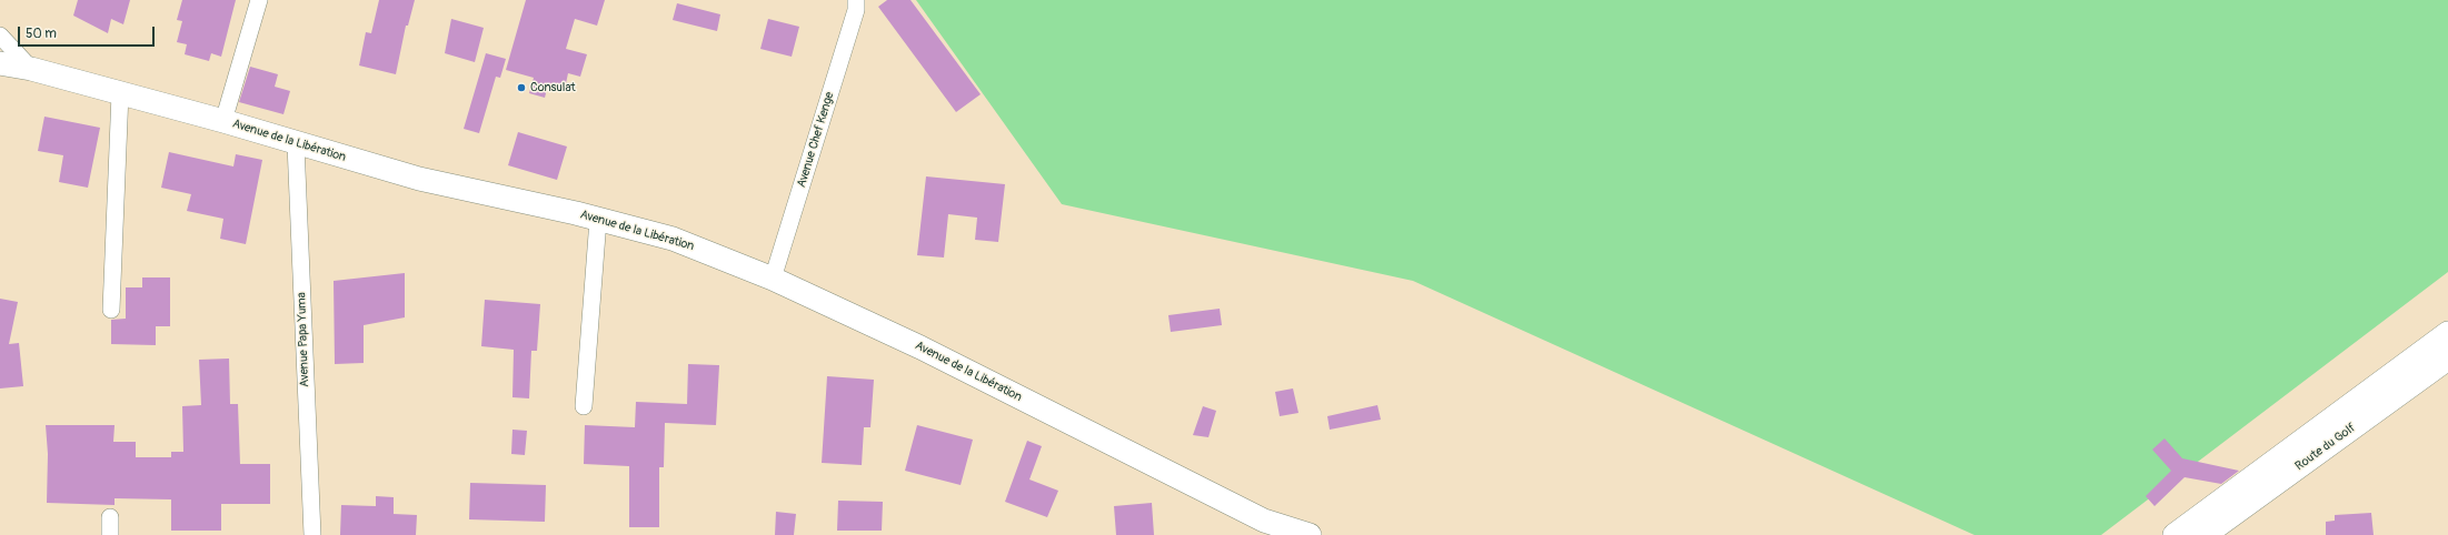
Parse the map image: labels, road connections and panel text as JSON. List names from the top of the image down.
{
  "streets": {
    "street": [
      "Avenue Chef Kenge",
      "Avenue de la Libération",
      "Avenue Papa Yuma",
      "Route du Golf"
    ]
  },
  "crossings": [
    ["Avenue Chef Kenge", "Avenue de la Libération"],
    ["Avenue de la Libération", "Avenue Papa Yuma"]
  ],
  "places": ["Consulat"],
  "scale_bar": "50 m"
}
